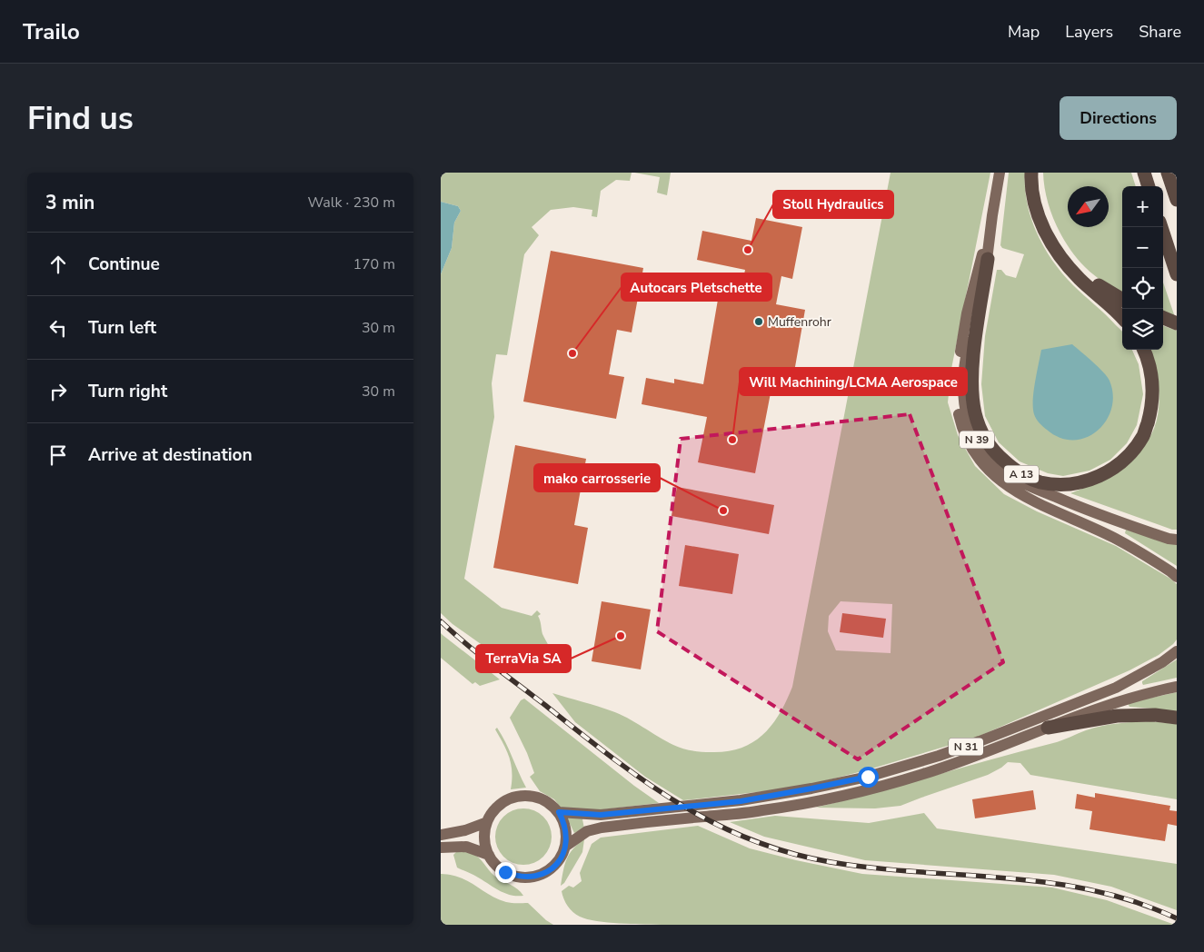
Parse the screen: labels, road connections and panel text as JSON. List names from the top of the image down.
{
  "streets": {
    "highway": ["A 13"],
    "main road": ["N 39", "N 31"]
  },
  "crossings": [
    ["N 39", "A 13"]
  ],
  "places": [
    "Stoll Hydraulics",
    "Muffenrohr",
    "Autocars Pletschette",
    "Will Machining/LCMA Aerospace",
    "mako carrosserie",
    "TerraVia SA"
  ],
  "north": "bottom left",
  "page": {
    "header": "Trailo",
    "nav": ["Map", "Layers", "Share"],
    "buttons": "Directions",
    "title": "Find us",
    "heading": ["3 min", "Walk · 230 m"],
    "map_buttons": ["+", "−"],
    "list": [
      ["Continue", "170 m"],
      ["Turn left", "30 m"],
      ["Turn right", "30 m"],
      "Arrive at destination"
    ]
  }
}
